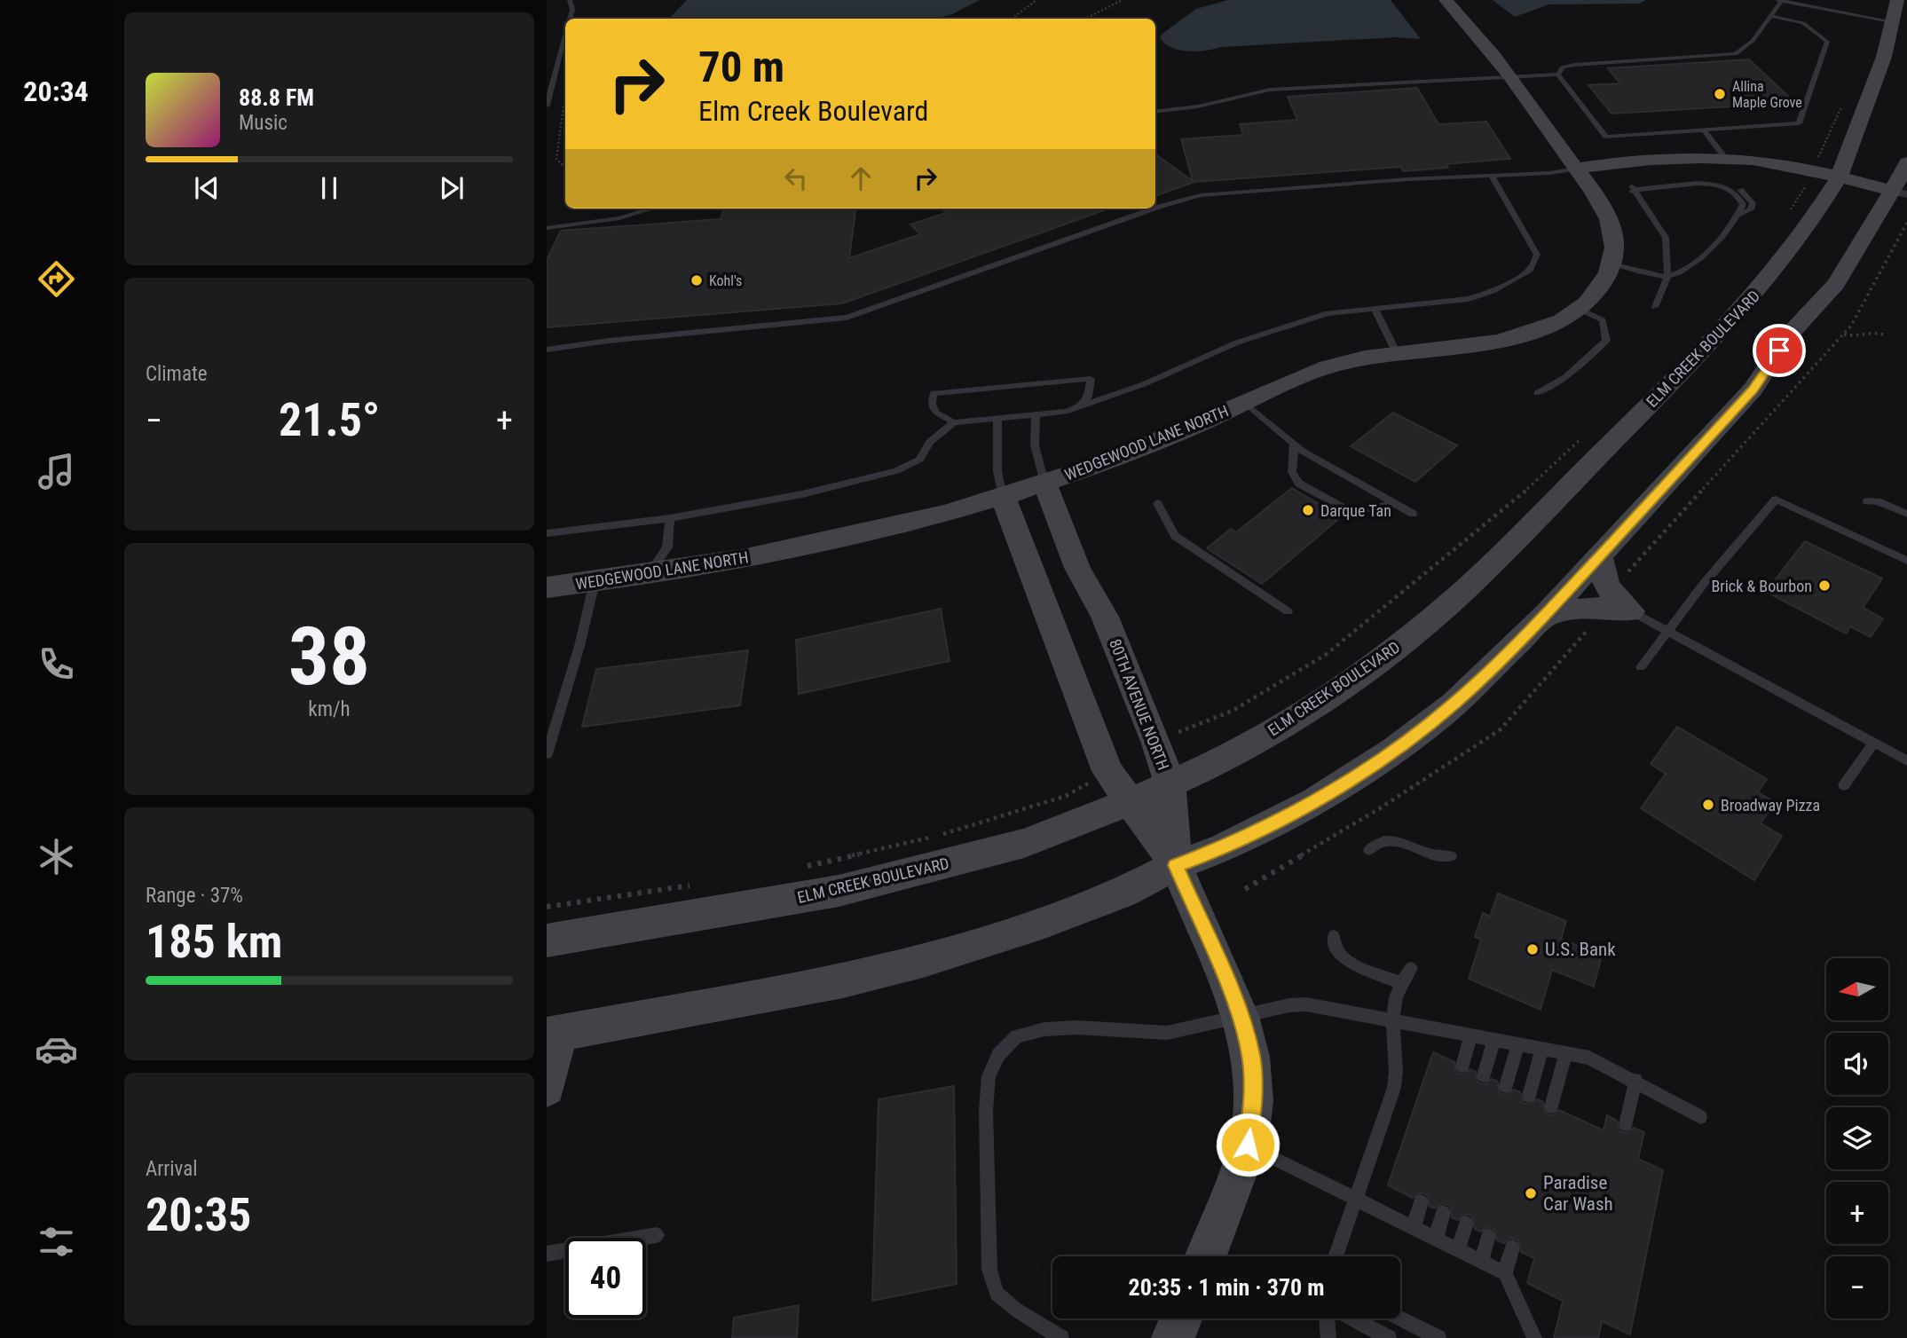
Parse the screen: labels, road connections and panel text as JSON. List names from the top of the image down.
{
  "streets": {
    "main road": ["ELM CREEK BOULEVARD", "WEDGEWOOD LANE NORTH", "80TH AVENUE NORTH"]
  },
  "crossings": [
    ["ELM CREEK BOULEVARD", "80TH AVENUE NORTH"],
    ["WEDGEWOOD LANE NORTH", "80TH AVENUE NORTH"]
  ],
  "places": [
    "Allina Maple Grove",
    "Kohl's",
    "Darque Tan",
    "Brick & Bourbon",
    "Broadway Pizza",
    "U.S. Bank",
    "Paradise Car Wash"
  ],
  "north": "left",
  "page": {
    "tabs": "20:34",
    "turn": ["70 m", "Elm Creek Boulevard"],
    "song": ["88.8 FM", "Music"],
    "tile": [
      "Climate",
      ["38", "km/h"],
      ["Range · 37%", "185 km"],
      ["Arrival", "20:35"]
    ],
    "heat": ["−", "21.5°", "+"],
    "map_buttons": ["+", "−"],
    "limit": "40",
    "trip": "20:35 · 1 min · 370 m"
  }
}
